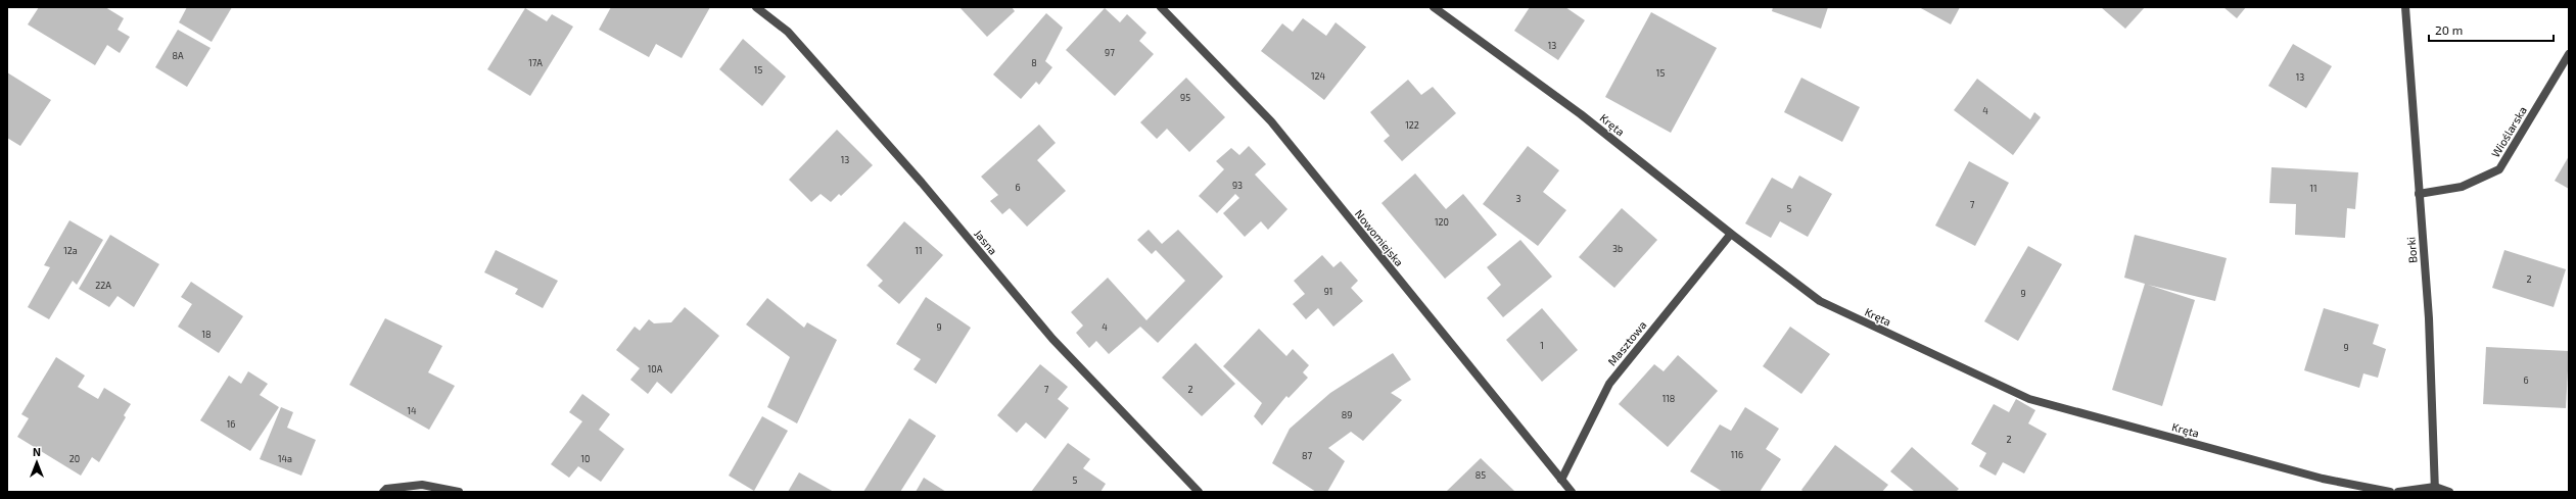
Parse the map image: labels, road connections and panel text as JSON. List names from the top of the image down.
{
  "streets": {
    "street": [
      "Kręta",
      "Wioślarska",
      "Nowomiejska",
      "Jasna",
      "Borki",
      "Masztowa"
    ]
  },
  "crossings": [
    ["Kręta", "Masztowa"],
    ["Wioślarska", "Borki"],
    ["Nowomiejska", "Masztowa"]
  ],
  "house_numbers": [
    "13",
    "97",
    "8A",
    "17A",
    "8",
    "15",
    "15",
    "124",
    "13",
    "95",
    "4",
    "122",
    "13",
    "93",
    "6",
    "11",
    "3",
    "7",
    "5",
    "120",
    "3b",
    "12a",
    "11",
    "2",
    "22A",
    "91",
    "9",
    "9",
    "4",
    "18",
    "1",
    "9",
    "10A",
    "6",
    "7",
    "2",
    "118",
    "14",
    "89",
    "16",
    "2",
    "116",
    "87",
    "20",
    "14a",
    "10",
    "85",
    "5"
  ],
  "scale_bar": "20 m",
  "north": "top"
}
